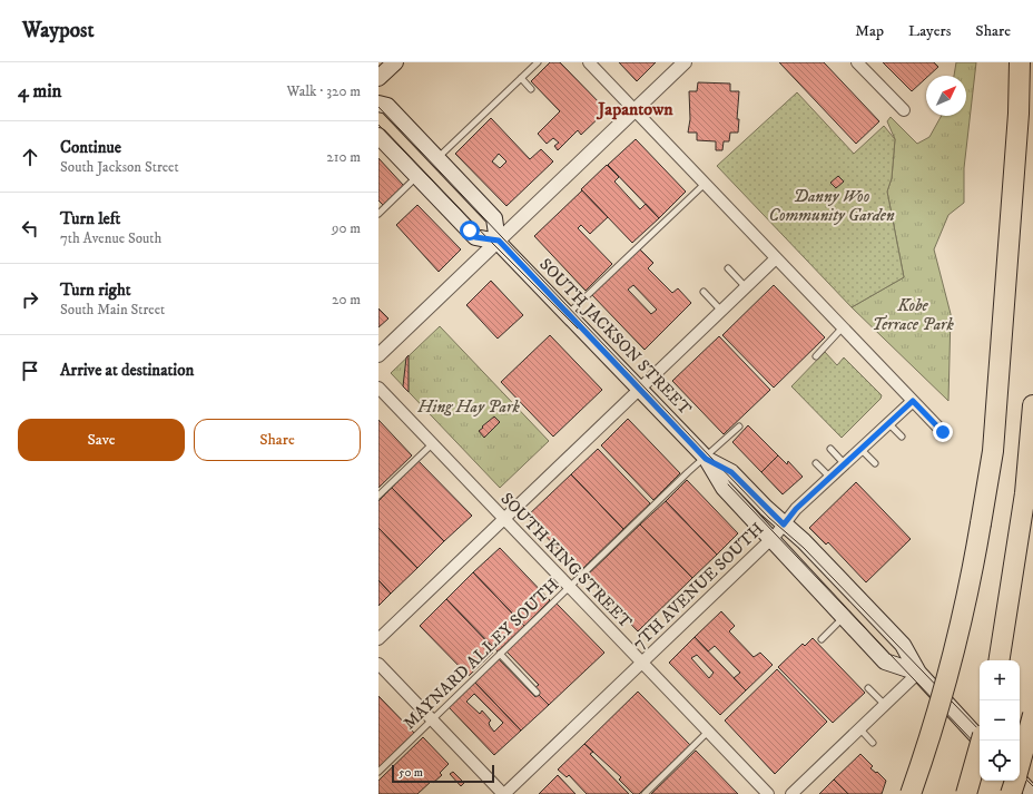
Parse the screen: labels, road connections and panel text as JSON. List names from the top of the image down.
{
  "streets": {
    "main road": ["SOUTH JACKSON STREET"],
    "street": ["SOUTH KING STREET", "7TH AVENUE SOUTH"],
    "lane": ["MAYNARD ALLEY SOUTH"]
  },
  "crossings": [
    ["SOUTH JACKSON STREET", "7TH AVENUE SOUTH"],
    ["SOUTH JACKSON STREET", "MAYNARD ALLEY SOUTH"],
    ["SOUTH KING STREET", "7TH AVENUE SOUTH"],
    ["SOUTH KING STREET", "MAYNARD ALLEY SOUTH"]
  ],
  "districts": ["Japantown"],
  "parks": ["Danny Woo Community Garden", "Kobe Terrace Park", "Hing Hay Park"],
  "scale_bar": "50 m",
  "north": "top right",
  "page": {
    "header": "Waypost",
    "nav": ["Map", "Layers", "Share"],
    "heading": ["4 min", "Walk · 320 m"],
    "list": [
      ["Continue", "South Jackson Street", "210 m"],
      ["Turn left", "7th Avenue South", "90 m"],
      ["Turn right", "South Main Street", "20 m"],
      "Arrive at destination"
    ],
    "buttons": ["Save", "Share"],
    "map_buttons": ["+", "−"],
    "scale": "50 m"
  }
}
